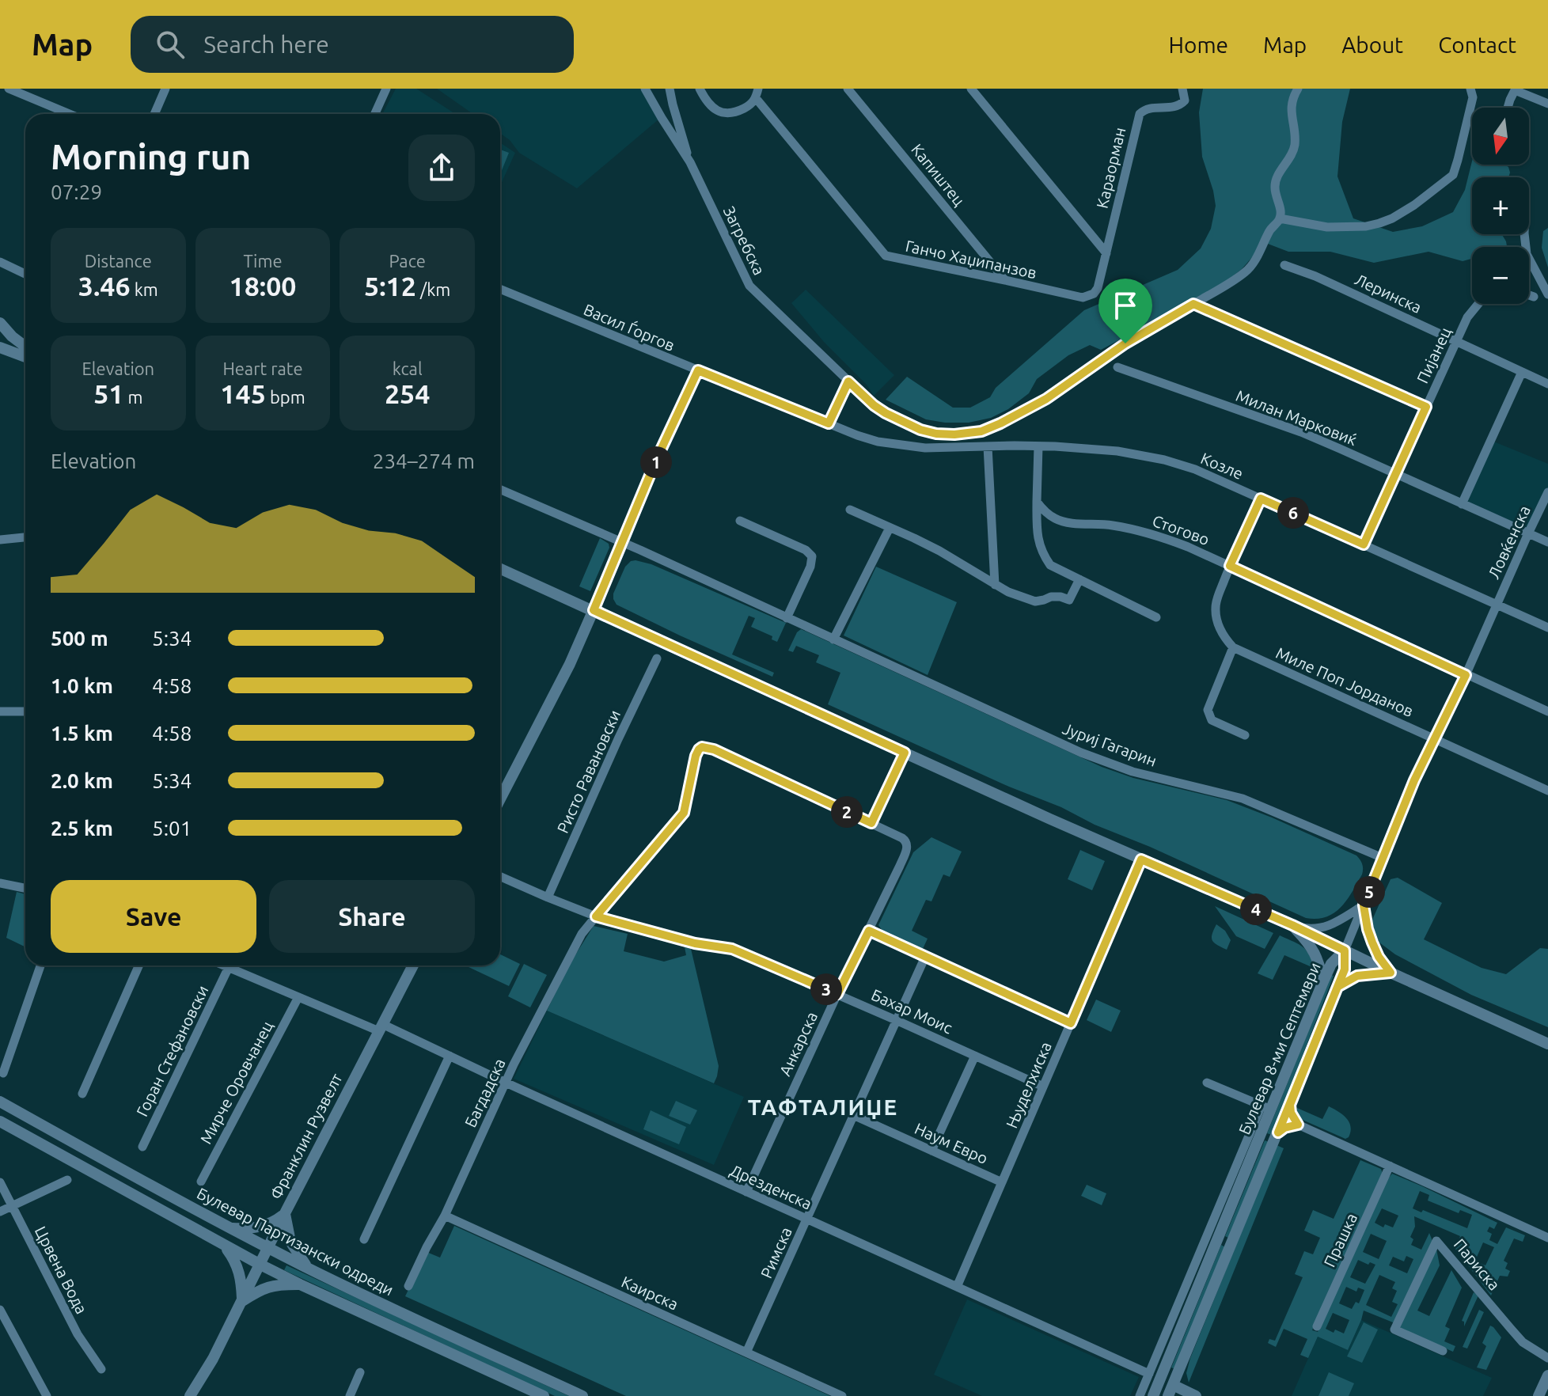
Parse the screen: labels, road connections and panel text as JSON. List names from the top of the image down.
{
  "streets": {
    "street": [
      "Караорман",
      "Капиштец",
      "Загребска",
      "Ганчо Хаџипанзов",
      "Леринска",
      "Васил Ѓоргов",
      "Пијанец",
      "Милан Марковиќ",
      "Козле",
      "Стогово",
      "Ловќенска",
      "Миле Поп Јорданов",
      "Јуриј Гагарин",
      "Ристо Равановски",
      "Бахар Моис",
      "Анкарска",
      "Булевар 8-ми Септември",
      "Горан Стефановски",
      "Мирче Оровчанец",
      "Њуделхиска",
      "Багдадска",
      "Франклин Рузвелт",
      "Наум Евро",
      "Дрезденска",
      "Прашка",
      "Булевар Партизански одреди",
      "Римска",
      "Париска",
      "Црвена Вода",
      "Каирска"
    ]
  },
  "crossings": [
    ["Караорман", "Ганчо Хаџипанзов"],
    ["Капиштец", "Ганчо Хаџипанзов"],
    ["Леринска", "Пијанец"],
    ["Васил Ѓоргов", "Козле"],
    ["Пијанец", "Милан Марковиќ"],
    ["Пијанец", "Козле"],
    ["Милан Марковиќ", "Ловќенска"],
    ["Козле", "Ловќенска"],
    ["Стогово", "Ловќенска"],
    ["Ловќенска", "Миле Поп Јорданов"],
    ["Ловќенска", "Јуриј Гагарин"],
    ["Ловќенска", "Булевар 8-ми Септември"],
    ["Ристо Равановски", "Бахар Моис"],
    ["Бахар Моис", "Анкарска"],
    ["Бахар Моис", "Њуделхиска"],
    ["Бахар Моис", "Багдадска"],
    ["Бахар Моис", "Римска"],
    ["Анкарска", "Багдадска"],
    ["Анкарска", "Дрезденска"],
    ["Горан Стефановски", "Дрезденска"],
    ["Мирче Оровчанец", "Дрезденска"],
    ["Њуделхиска", "Наум Евро"],
    ["Њуделхиска", "Дрезденска"],
    ["Багдадска", "Дрезденска"],
    ["Багдадска", "Каирска"],
    ["Франклин Рузвелт", "Дрезденска"],
    ["Франклин Рузвелт", "Булевар Партизански одреди"],
    ["Наум Евро", "Римска"],
    ["Дрезденска", "Римска"],
    ["Римска", "Каирска"]
  ],
  "districts": ["ТАФТАЛИЏЕ"],
  "north": "bottom",
  "page": {
    "header": "Map",
    "search": "Search here",
    "nav": [
      "Home",
      "Map",
      "About",
      "Contact"
    ],
    "map_buttons": ["+", "−"],
    "heading": ["Morning run", "07:29"],
    "stats": [
      ["Distance", "3.46 km"],
      ["Time", "18:00"],
      ["Pace", "5:12 /km"],
      ["Elevation", "51 m"],
      ["Heart rate", "145 bpm"],
      ["kcal", "254"]
    ],
    "chart": ["Elevation", "234–274 m"],
    "pins": [
      "1",
      "6",
      "2",
      "5",
      "4",
      "3"
    ],
    "list": [
      {
        "name": "500 m",
        "note": "5:34"
      },
      {
        "name": "1.0 km",
        "note": "4:58"
      },
      {
        "name": "1.5 km",
        "note": "4:58"
      },
      {
        "name": "2.0 km",
        "note": "5:34"
      },
      {
        "name": "2.5 km",
        "note": "5:01"
      }
    ],
    "buttons": ["Save", "Share"]
  }
}
